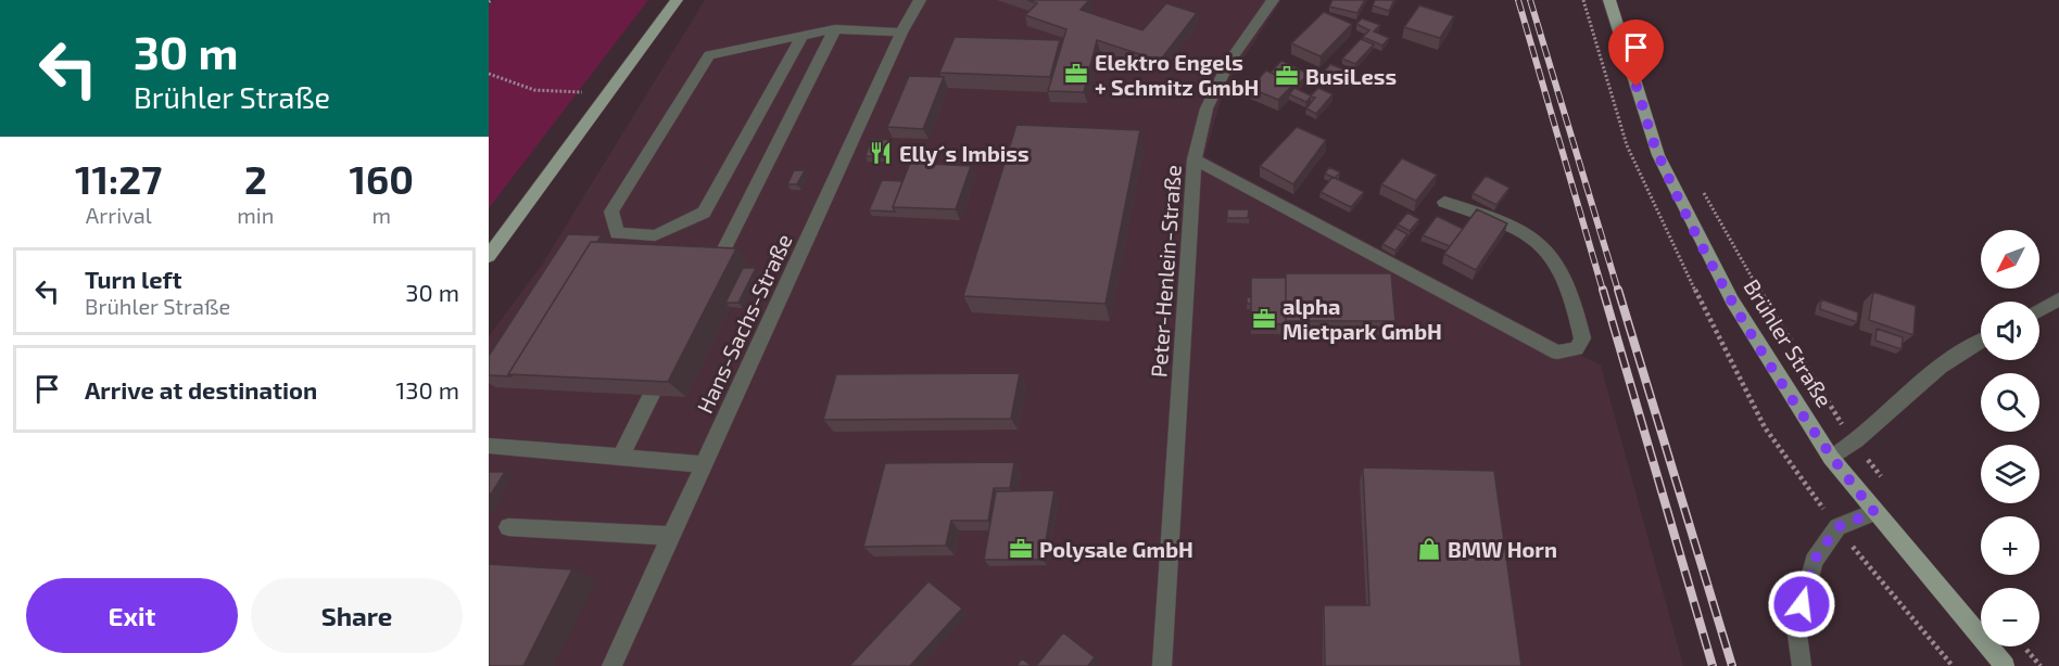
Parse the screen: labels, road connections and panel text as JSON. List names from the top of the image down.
{
  "streets": {
    "main road": ["Brühler Straße"],
    "street": ["Peter-Henlein-Straße", "Hans-Sachs-Straße"]
  },
  "places": {
    "office": [
      "Elektro Engels + Schmitz GmbH",
      "BusiLess",
      "alpha Mietpark GmbH",
      "Polysale GmbH"
    ],
    "restaurant": ["Elly´s Imbiss"],
    "shop": ["BMW Horn"]
  },
  "north": "bottom left",
  "page": {
    "turn": ["30 m", "Brühler Straße"],
    "eta": [
      "11:27",
      "Arrival",
      "2",
      "min",
      "160",
      "m"
    ],
    "map_buttons": ["+", "−"],
    "list": [
      {
        "name": "Turn left",
        "note": "Brühler Straße",
        "value": "30 m"
      },
      {
        "name": "Arrive at destination",
        "value": "130 m"
      }
    ],
    "buttons": ["Exit", "Share"]
  }
}
